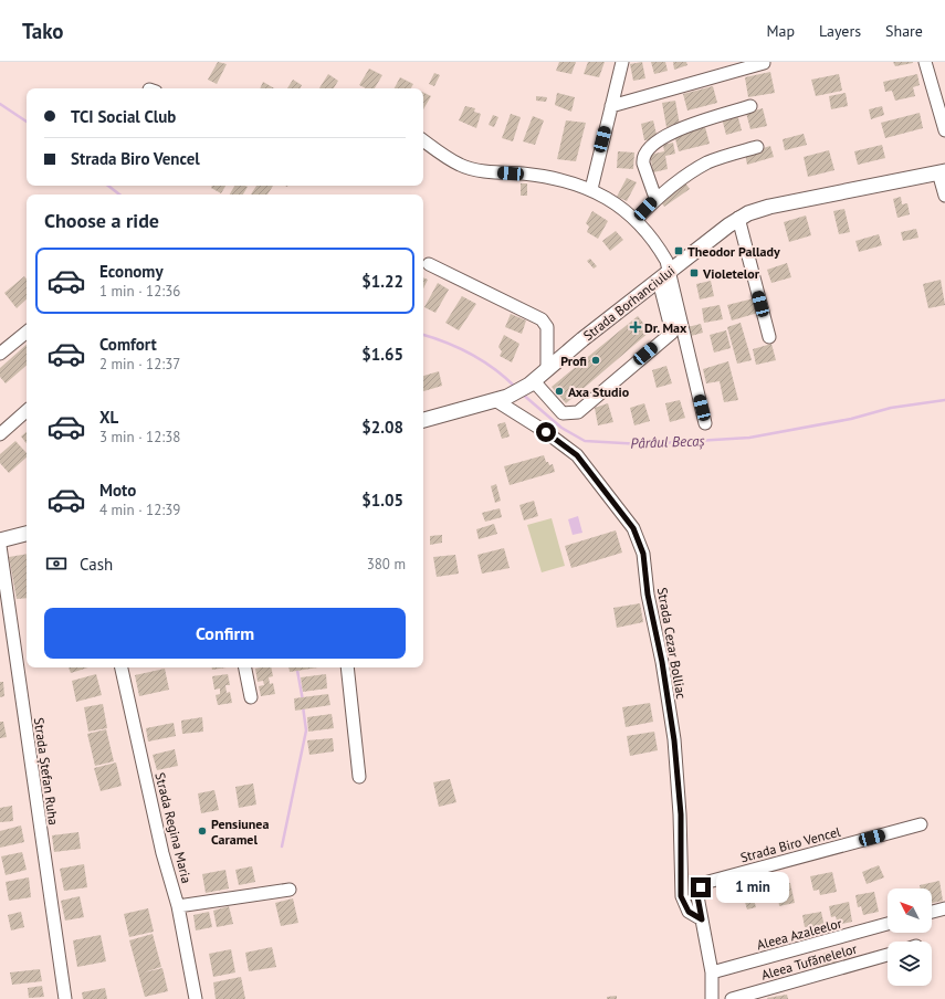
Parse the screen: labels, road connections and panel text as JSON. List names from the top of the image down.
{
  "streets": {
    "main road": ["Strada Borhanciului"],
    "street": [
      "Strada Cezar Bolliac",
      "Strada Ștefan Ruha",
      "Strada Regina Maria",
      "Strada Biro Vencel",
      "Aleea Azaleelor",
      "Aleea Tufănelelor"
    ]
  },
  "crossings": [
    ["Strada Borhanciului", "Strada Cezar Bolliac"],
    ["Strada Cezar Bolliac", "Strada Biro Vencel"]
  ],
  "water": ["Pârâul Becaș"],
  "places": {
    "transit": ["Theodor Pallady", "Violetelor"],
    "health": ["Dr. Max"],
    "other": ["Profi", "Axa Studio", "Pensiunea Caramel"]
  },
  "north": "top left",
  "page": {
    "header": "Tako",
    "nav": ["Map", "Layers", "Share"],
    "banner": ["TCI Social Club", "Strada Biro Vencel"],
    "heading": "Choose a ride",
    "list": [
      {
        "name": "Economy",
        "note": "1 min · 12:36",
        "value": "$1.22"
      },
      {
        "name": "Comfort",
        "note": "2 min · 12:37",
        "value": "$1.65"
      },
      {
        "name": "XL",
        "note": "3 min · 12:38",
        "value": "$2.08"
      },
      {
        "name": "Moto",
        "note": "4 min · 12:39",
        "value": "$1.05"
      }
    ],
    "pay": ["Cash", "380 m"],
    "buttons": "Confirm",
    "bubble": "1 min"
  }
}
